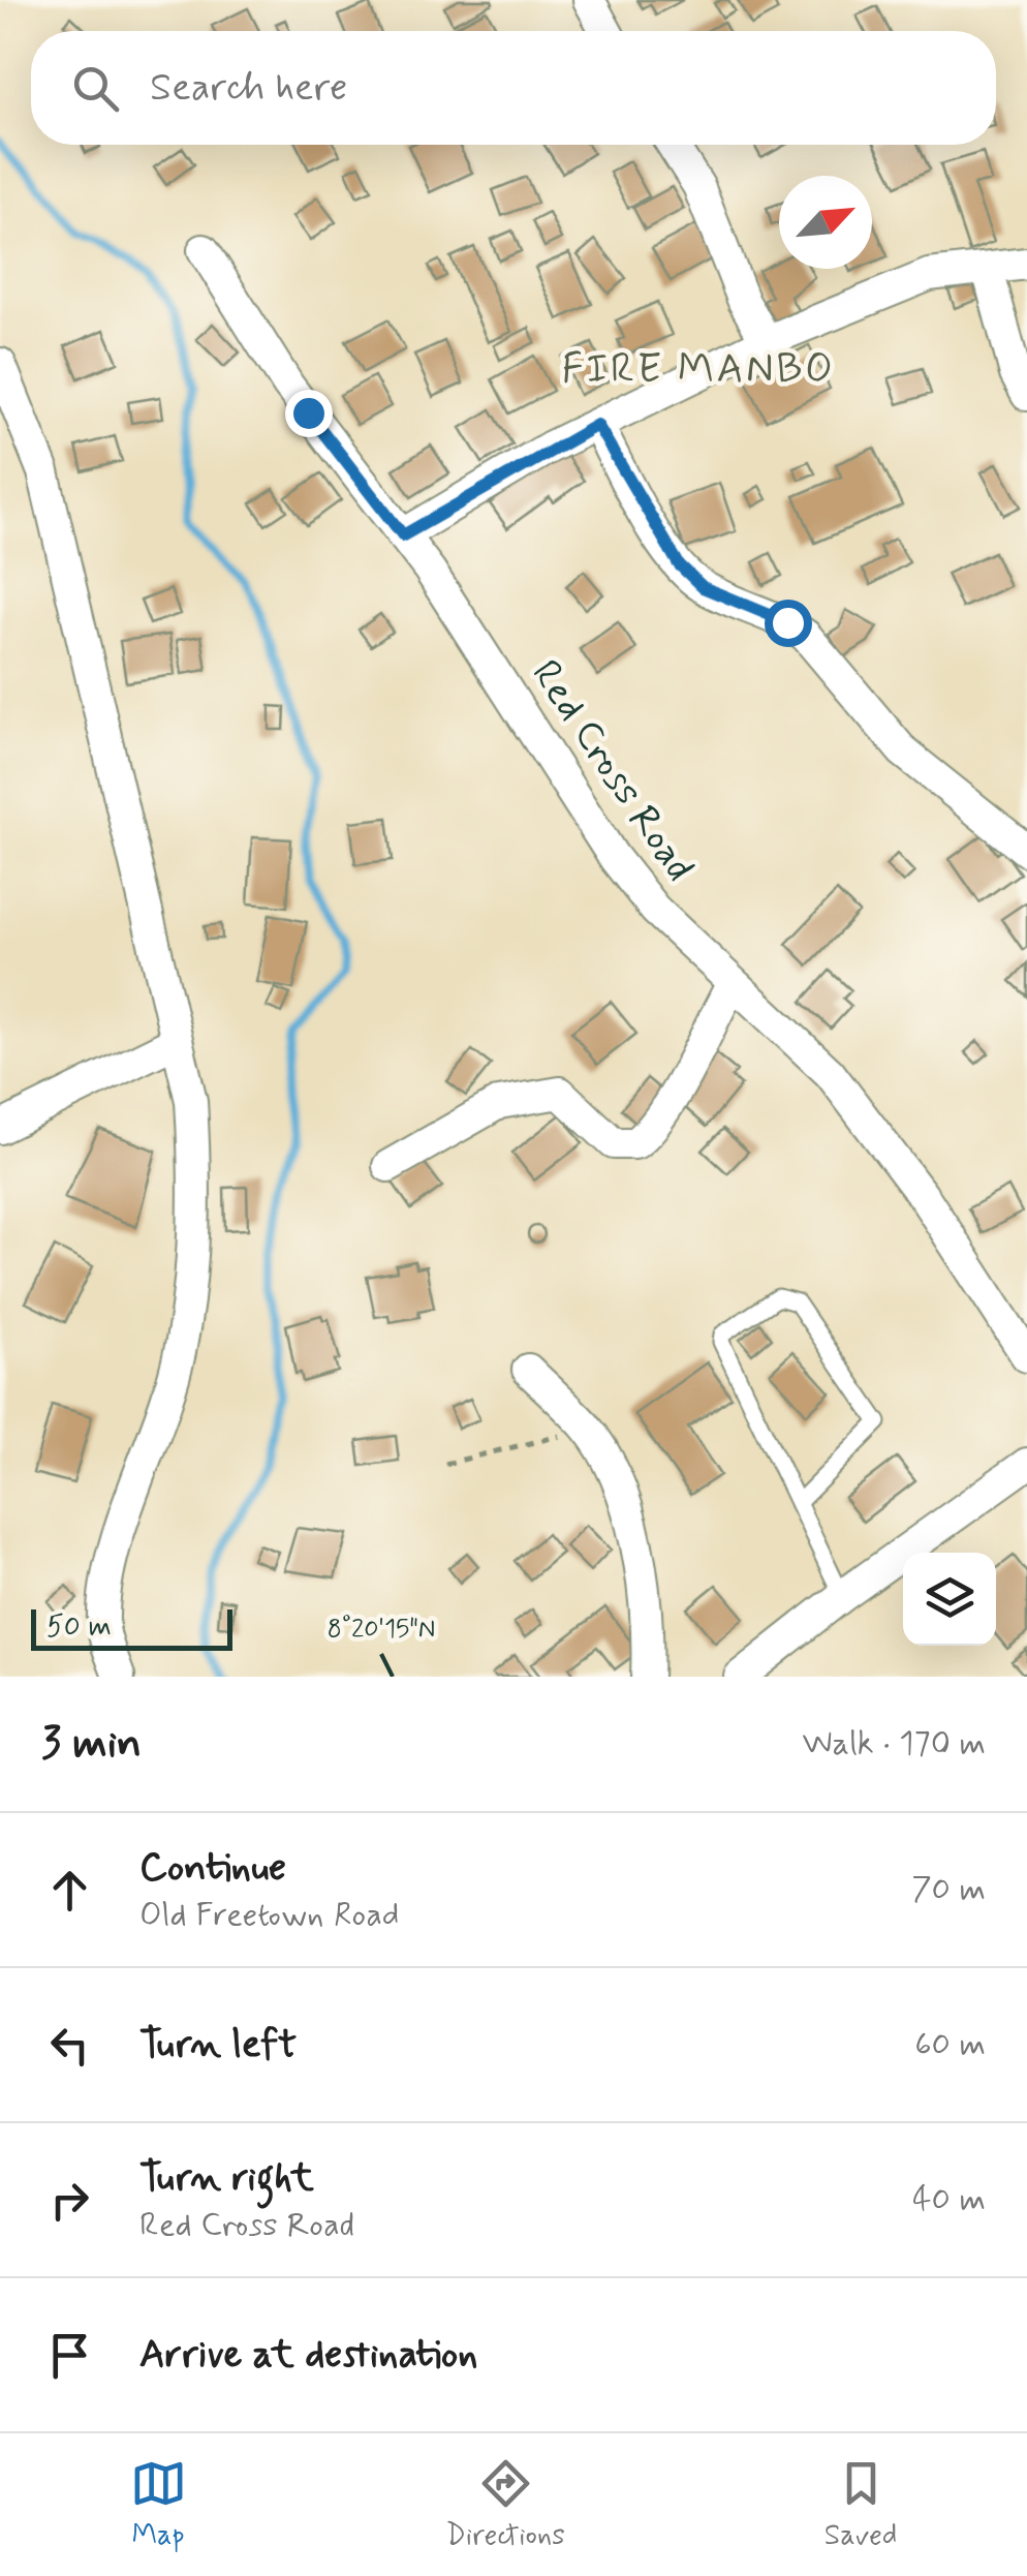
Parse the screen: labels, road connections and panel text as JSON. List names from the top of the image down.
{
  "streets": {
    "street": ["Red Cross Road"]
  },
  "districts": ["FIRE MANBO"],
  "scale_bar": "50 m",
  "north": "top right",
  "page": {
    "search": "Search here",
    "scale": "50 m",
    "heading": ["3 min", "Walk · 170 m"],
    "list": [
      ["Continue", "Old Freetown Road", "70 m"],
      ["Turn left", "60 m"],
      ["Turn right", "Red Cross Road", "40 m"],
      "Arrive at destination"
    ],
    "nav": ["Map", "Directions", "Saved"]
  },
  "coordinates": ["8°20'15\"N"]
}
